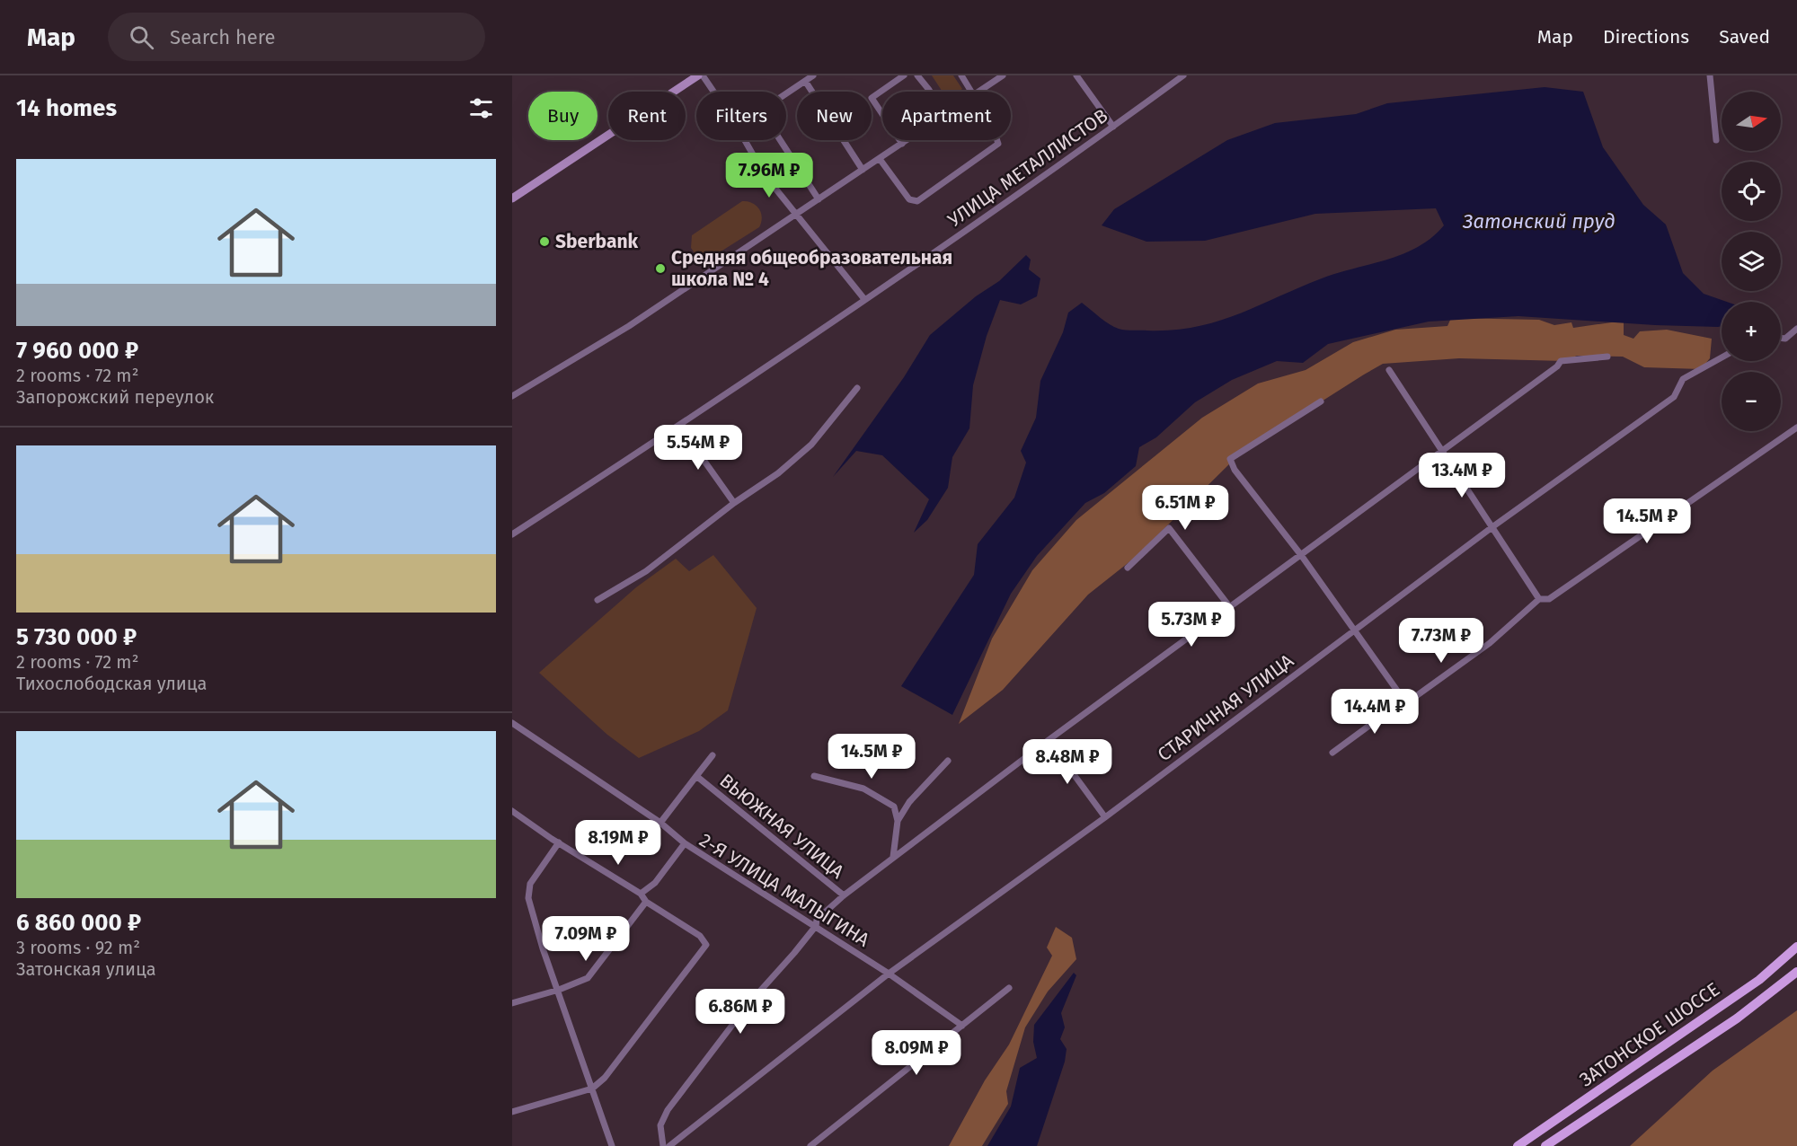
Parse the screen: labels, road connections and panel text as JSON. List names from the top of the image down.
{
  "streets": {
    "main road": ["ЗАТОНСКОЕ ШОССЕ"],
    "street": [
      "УЛИЦА МЕТАЛЛИСТОВ",
      "СТАРИЧНАЯ УЛИЦА",
      "ВЬЮЖНАЯ УЛИЦА",
      "2-Я УЛИЦА МАЛЫГИНА"
    ]
  },
  "crossings": [
    ["СТАРИЧНАЯ УЛИЦА", "2-Я УЛИЦА МАЛЫГИНА"],
    ["ВЬЮЖНАЯ УЛИЦА", "2-Я УЛИЦА МАЛЫГИНА"]
  ],
  "water": ["Затонский пруд"],
  "places": ["Sberbank", "Средняя общеобразовательная школа № 4"],
  "north": "right",
  "page": {
    "header": "Map",
    "search": "Search here",
    "nav": ["Map", "Directions", "Saved"],
    "heading": "14 homes",
    "map_buttons": ["+", "−"],
    "chip": [
      "Buy",
      "Rent",
      "Filters",
      "New",
      "Apartment"
    ],
    "list": [
      {
        "name": "7 960 000 ₽",
        "note": "2 rooms · 72 m² · Запорожский переулок"
      },
      {
        "name": "5 730 000 ₽",
        "note": "2 rooms · 72 m² · Тихослободская улица"
      },
      {
        "name": "6 860 000 ₽",
        "note": "3 rooms · 92 m² · Затонская улица"
      }
    ],
    "price": [
      "7.96M ₽",
      "5.54M ₽",
      "13.4M ₽",
      "6.51M ₽",
      "14.5M ₽",
      "5.73M ₽",
      "7.73M ₽",
      "14.4M ₽",
      "14.5M ₽",
      "8.48M ₽",
      "8.19M ₽",
      "7.09M ₽",
      "6.86M ₽",
      "8.09M ₽"
    ]
  }
}
